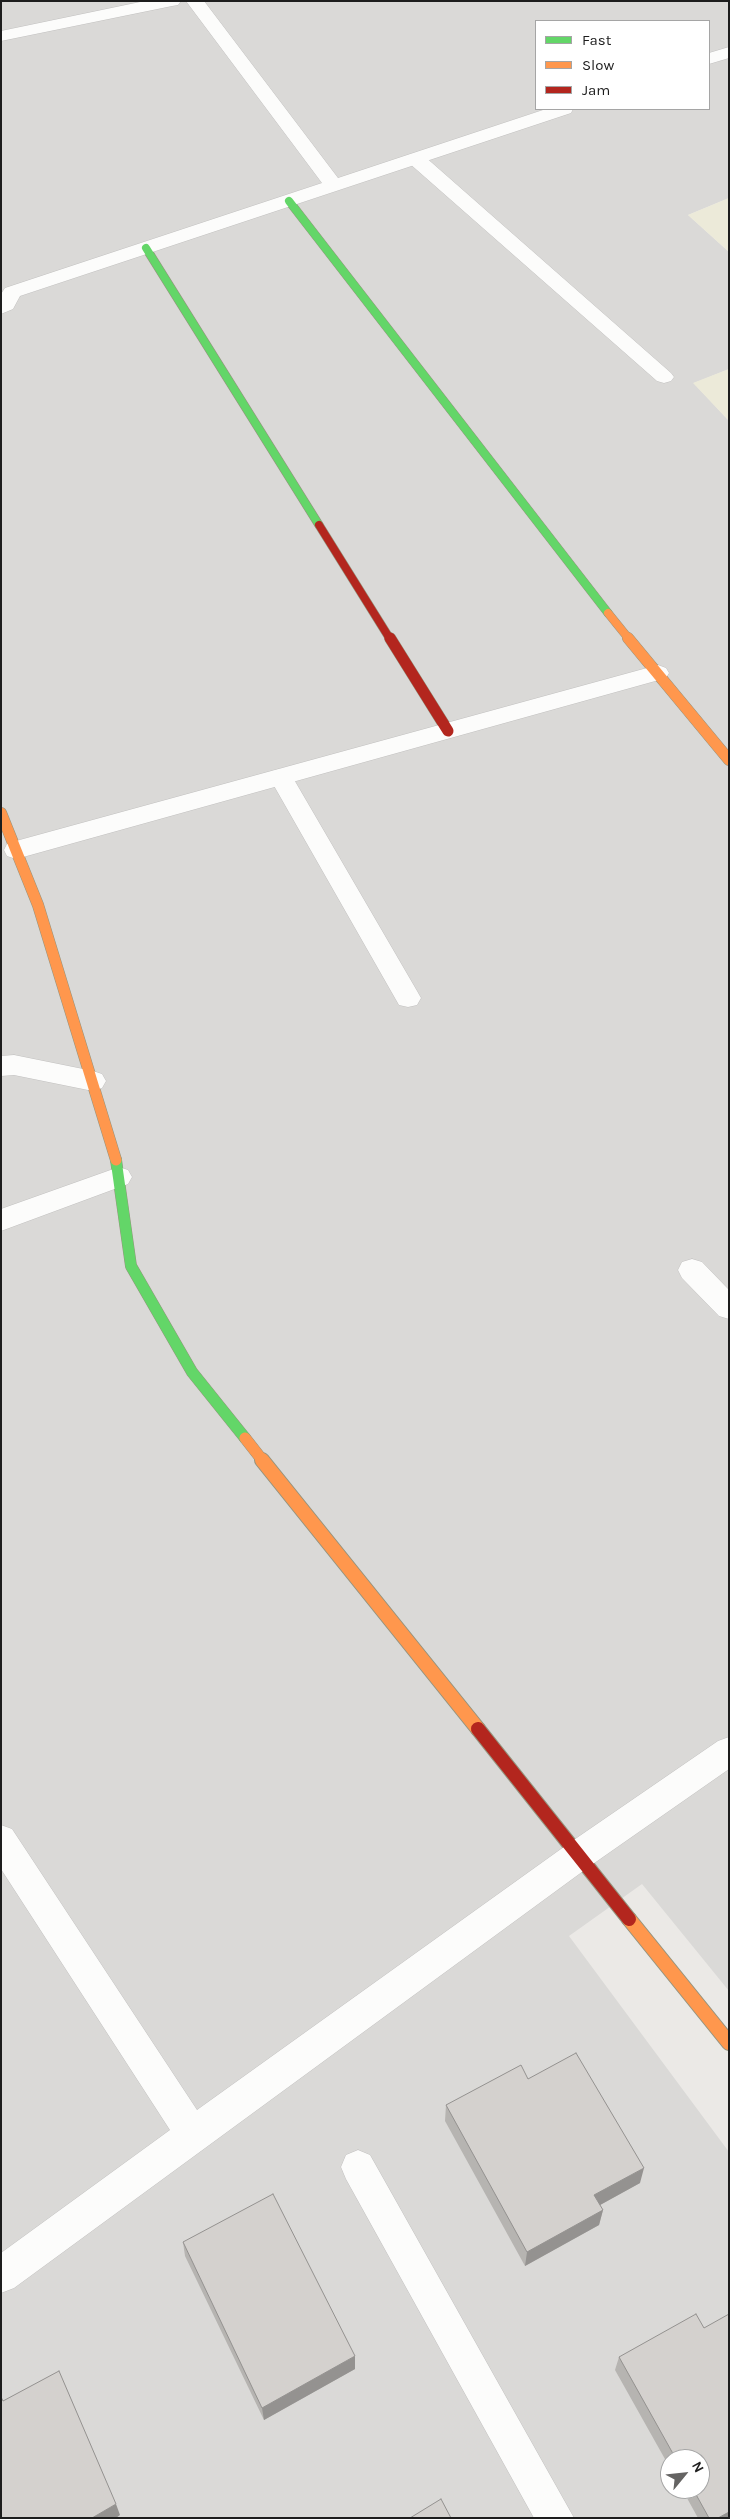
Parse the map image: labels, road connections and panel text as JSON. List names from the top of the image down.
{
  "legend": ["Fast", "Slow", "Jam"],
  "north": "top right"
}
